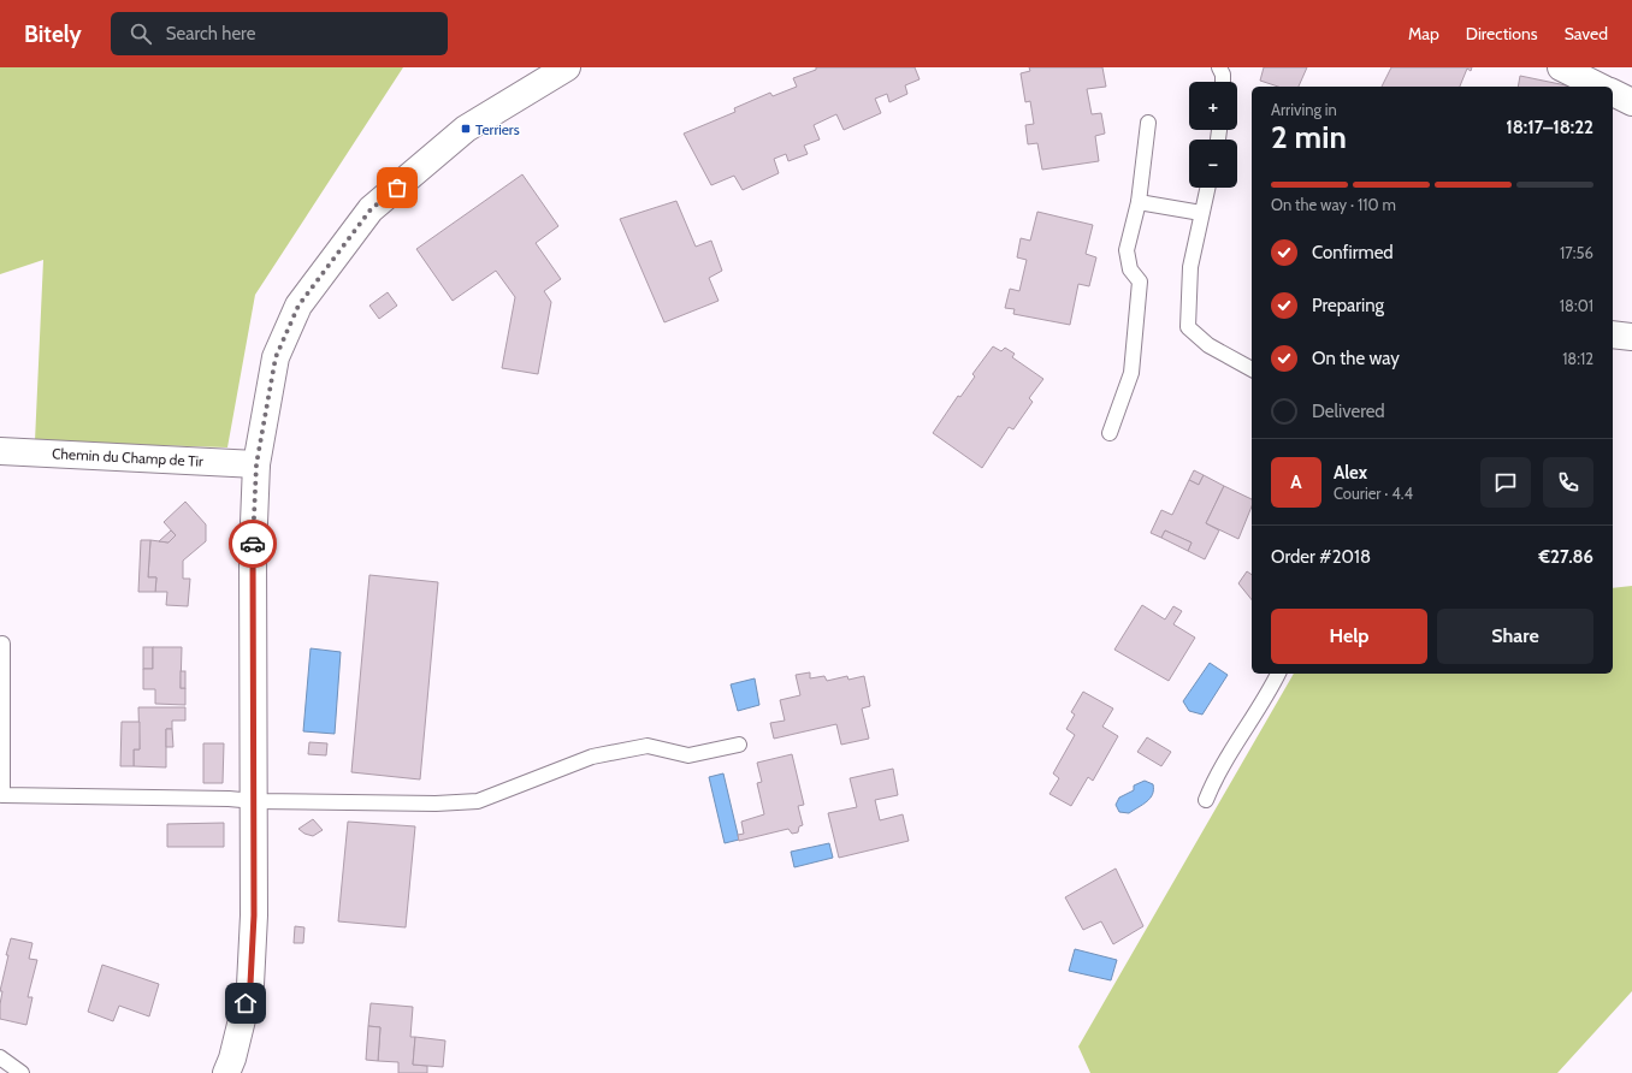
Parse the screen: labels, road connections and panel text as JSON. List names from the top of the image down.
{
  "streets": {
    "street": ["Chemin du Champ de Tir"]
  },
  "places": {
    "transit": ["Terriers"]
  },
  "page": {
    "header": "Bitely",
    "search": "Search here",
    "nav": ["Map", "Directions", "Saved"],
    "map_buttons": ["+", "−"],
    "heading": ["2 min", "Arriving in", "18:17–18:22"],
    "panel": [
      "Alex",
      "Courier · 4.4",
      "Order #2018",
      "€27.86"
    ],
    "bar": "On the way · 110 m",
    "list": [
      ["Confirmed", "17:56"],
      ["Preparing", "18:01"],
      ["On the way", "18:12"],
      "Delivered"
    ],
    "round": "A",
    "buttons": ["Help", "Share"]
  }
}
